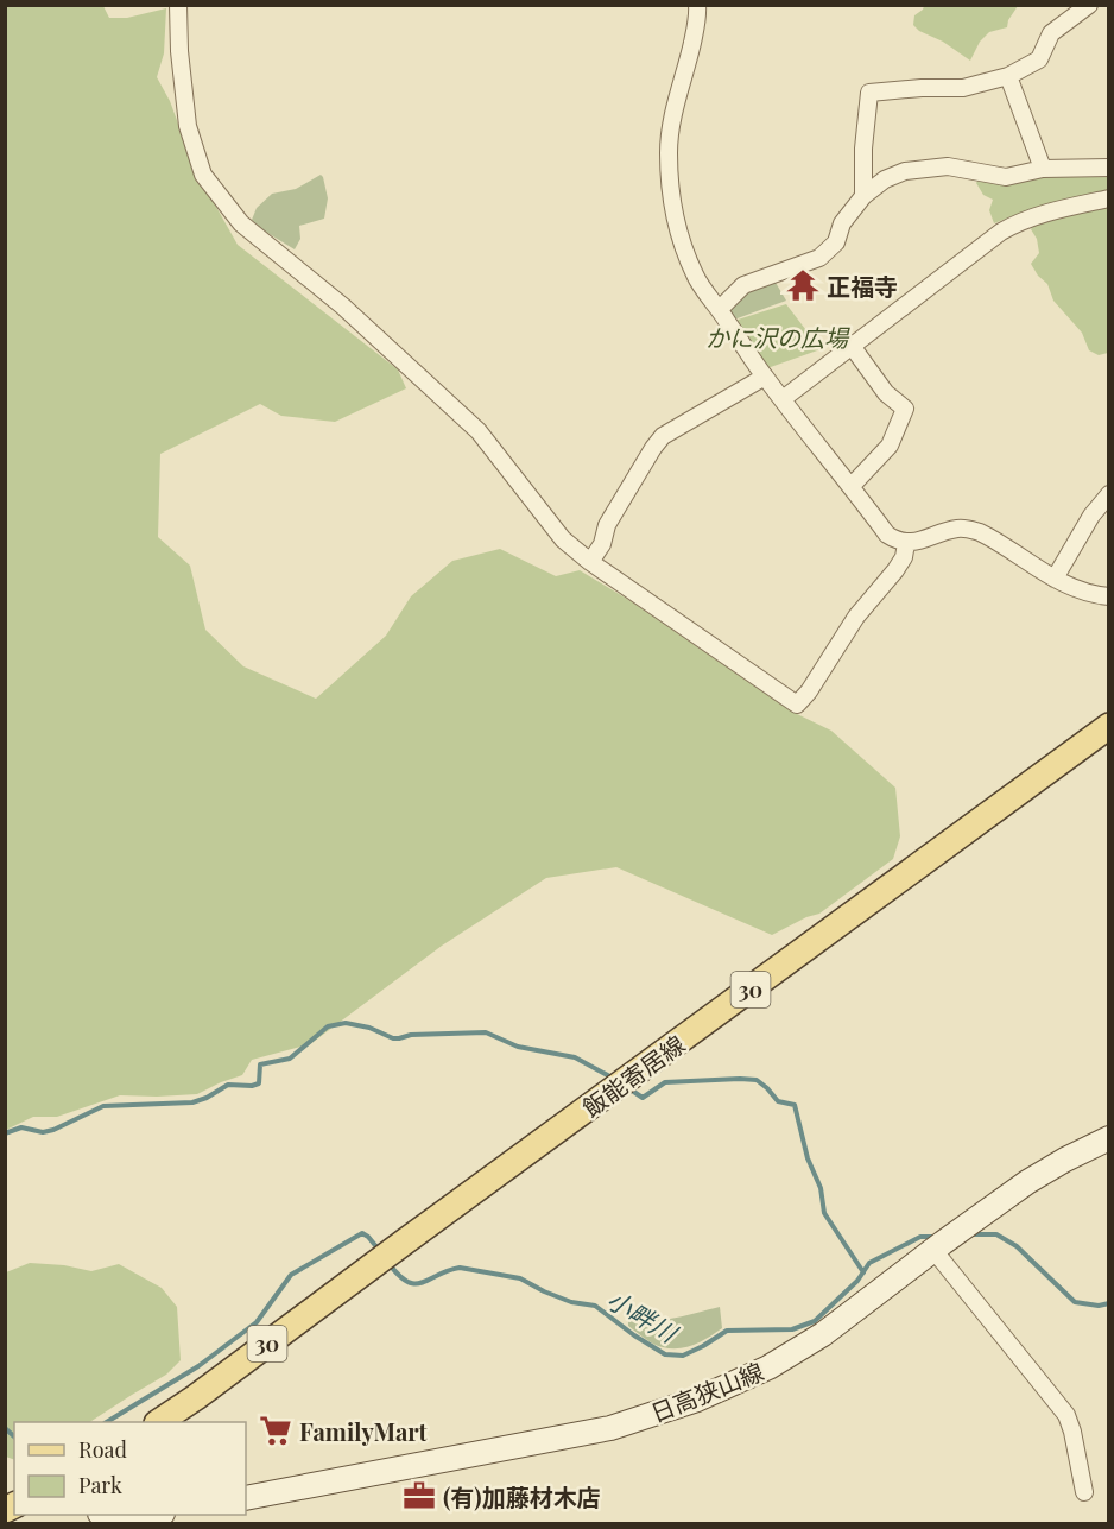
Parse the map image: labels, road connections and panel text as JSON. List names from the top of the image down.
{
  "streets": {
    "main road": ["30", "飯能寄居線", "日高狭山線"]
  },
  "water": ["小畔川"],
  "parks": ["かに沢の広場"],
  "places": {
    "temple": ["正福寺"],
    "supermarket": ["FamilyMart"],
    "office": ["(有)加藤材木店"]
  },
  "legend": ["Road", "Park"]
}
